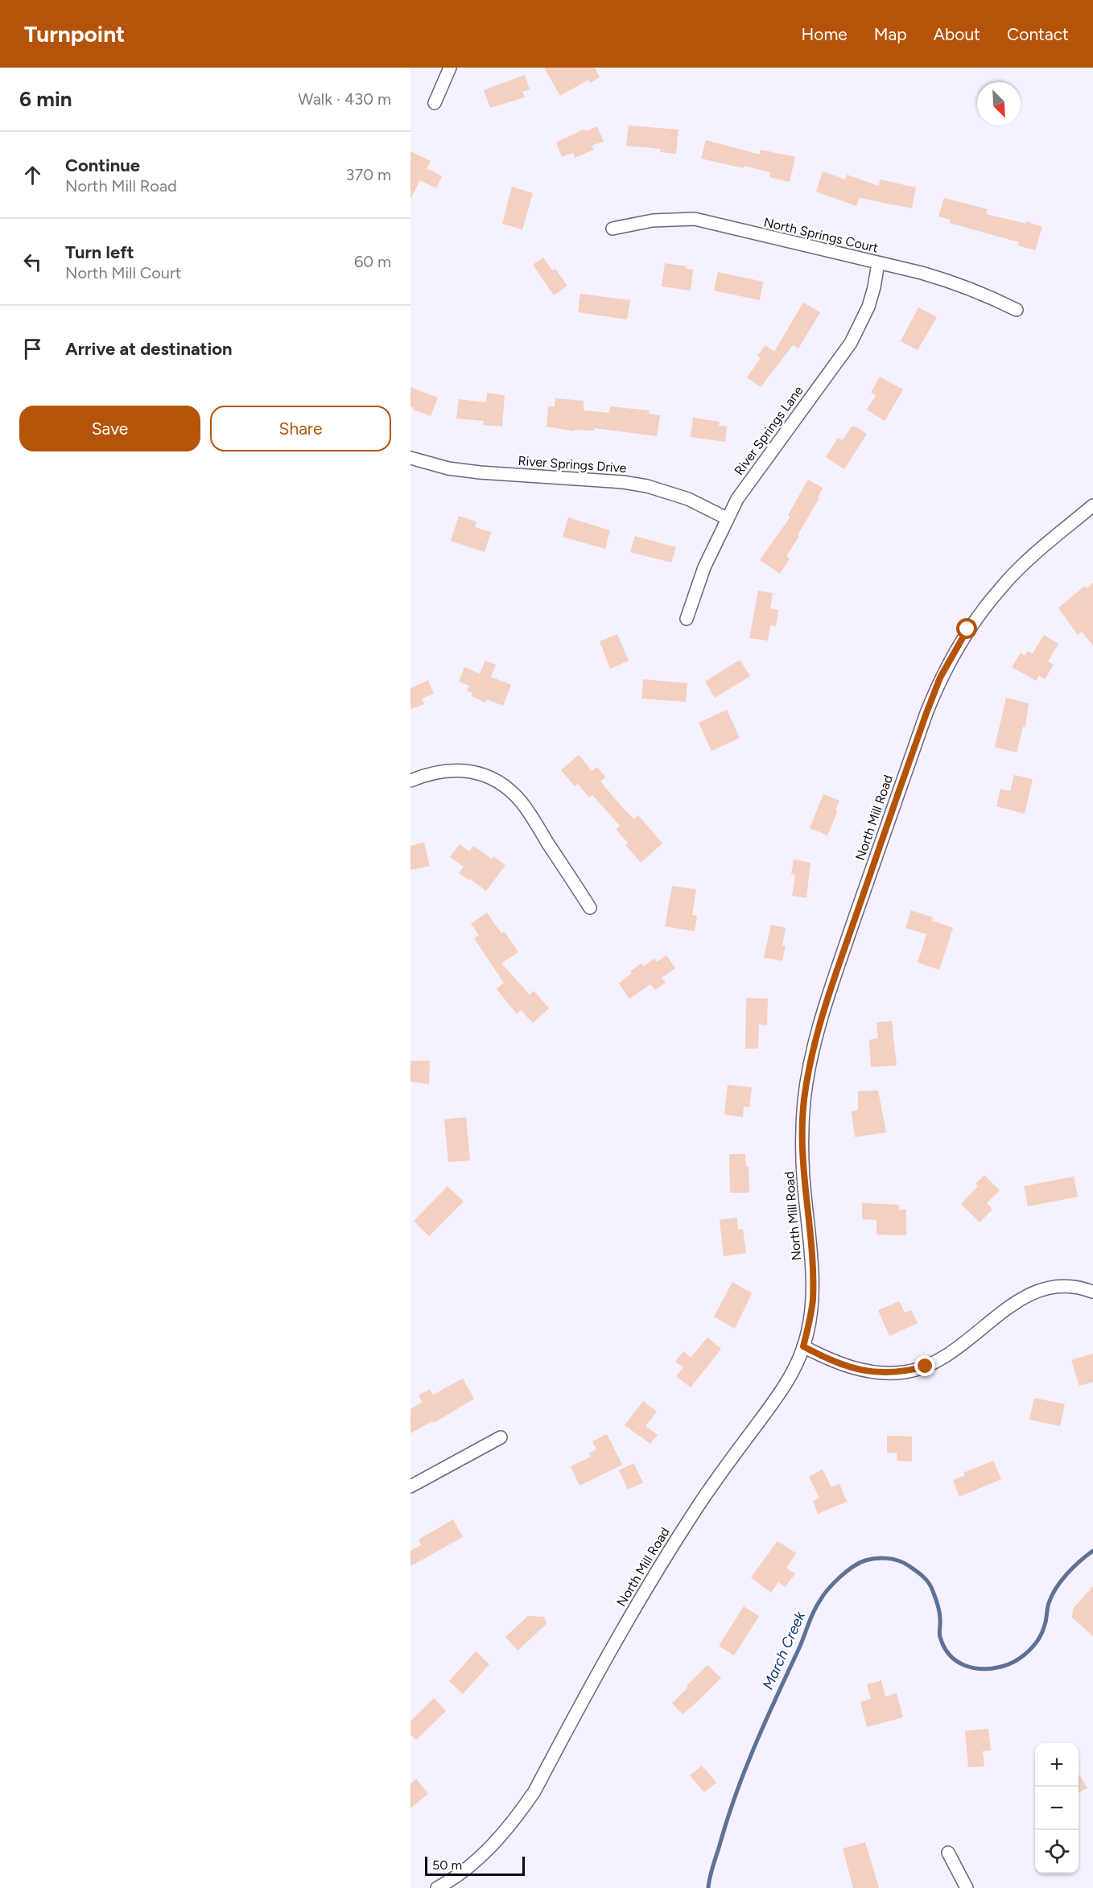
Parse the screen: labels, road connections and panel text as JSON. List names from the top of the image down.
{
  "streets": {
    "street": [
      "North Springs Court",
      "River Springs Lane",
      "River Springs Drive",
      "North Mill Road"
    ]
  },
  "crossings": [
    ["North Springs Court", "River Springs Lane"],
    ["River Springs Lane", "River Springs Drive"]
  ],
  "water": ["March Creek"],
  "scale_bar": "50 m",
  "north": "bottom right",
  "page": {
    "header": "Turnpoint",
    "nav": [
      "Home",
      "Map",
      "About",
      "Contact"
    ],
    "heading": ["6 min", "Walk · 430 m"],
    "list": [
      ["Continue", "North Mill Road", "370 m"],
      ["Turn left", "North Mill Court", "60 m"],
      "Arrive at destination"
    ],
    "buttons": ["Save", "Share"],
    "map_buttons": ["+", "−"],
    "scale": "50 m"
  }
}
